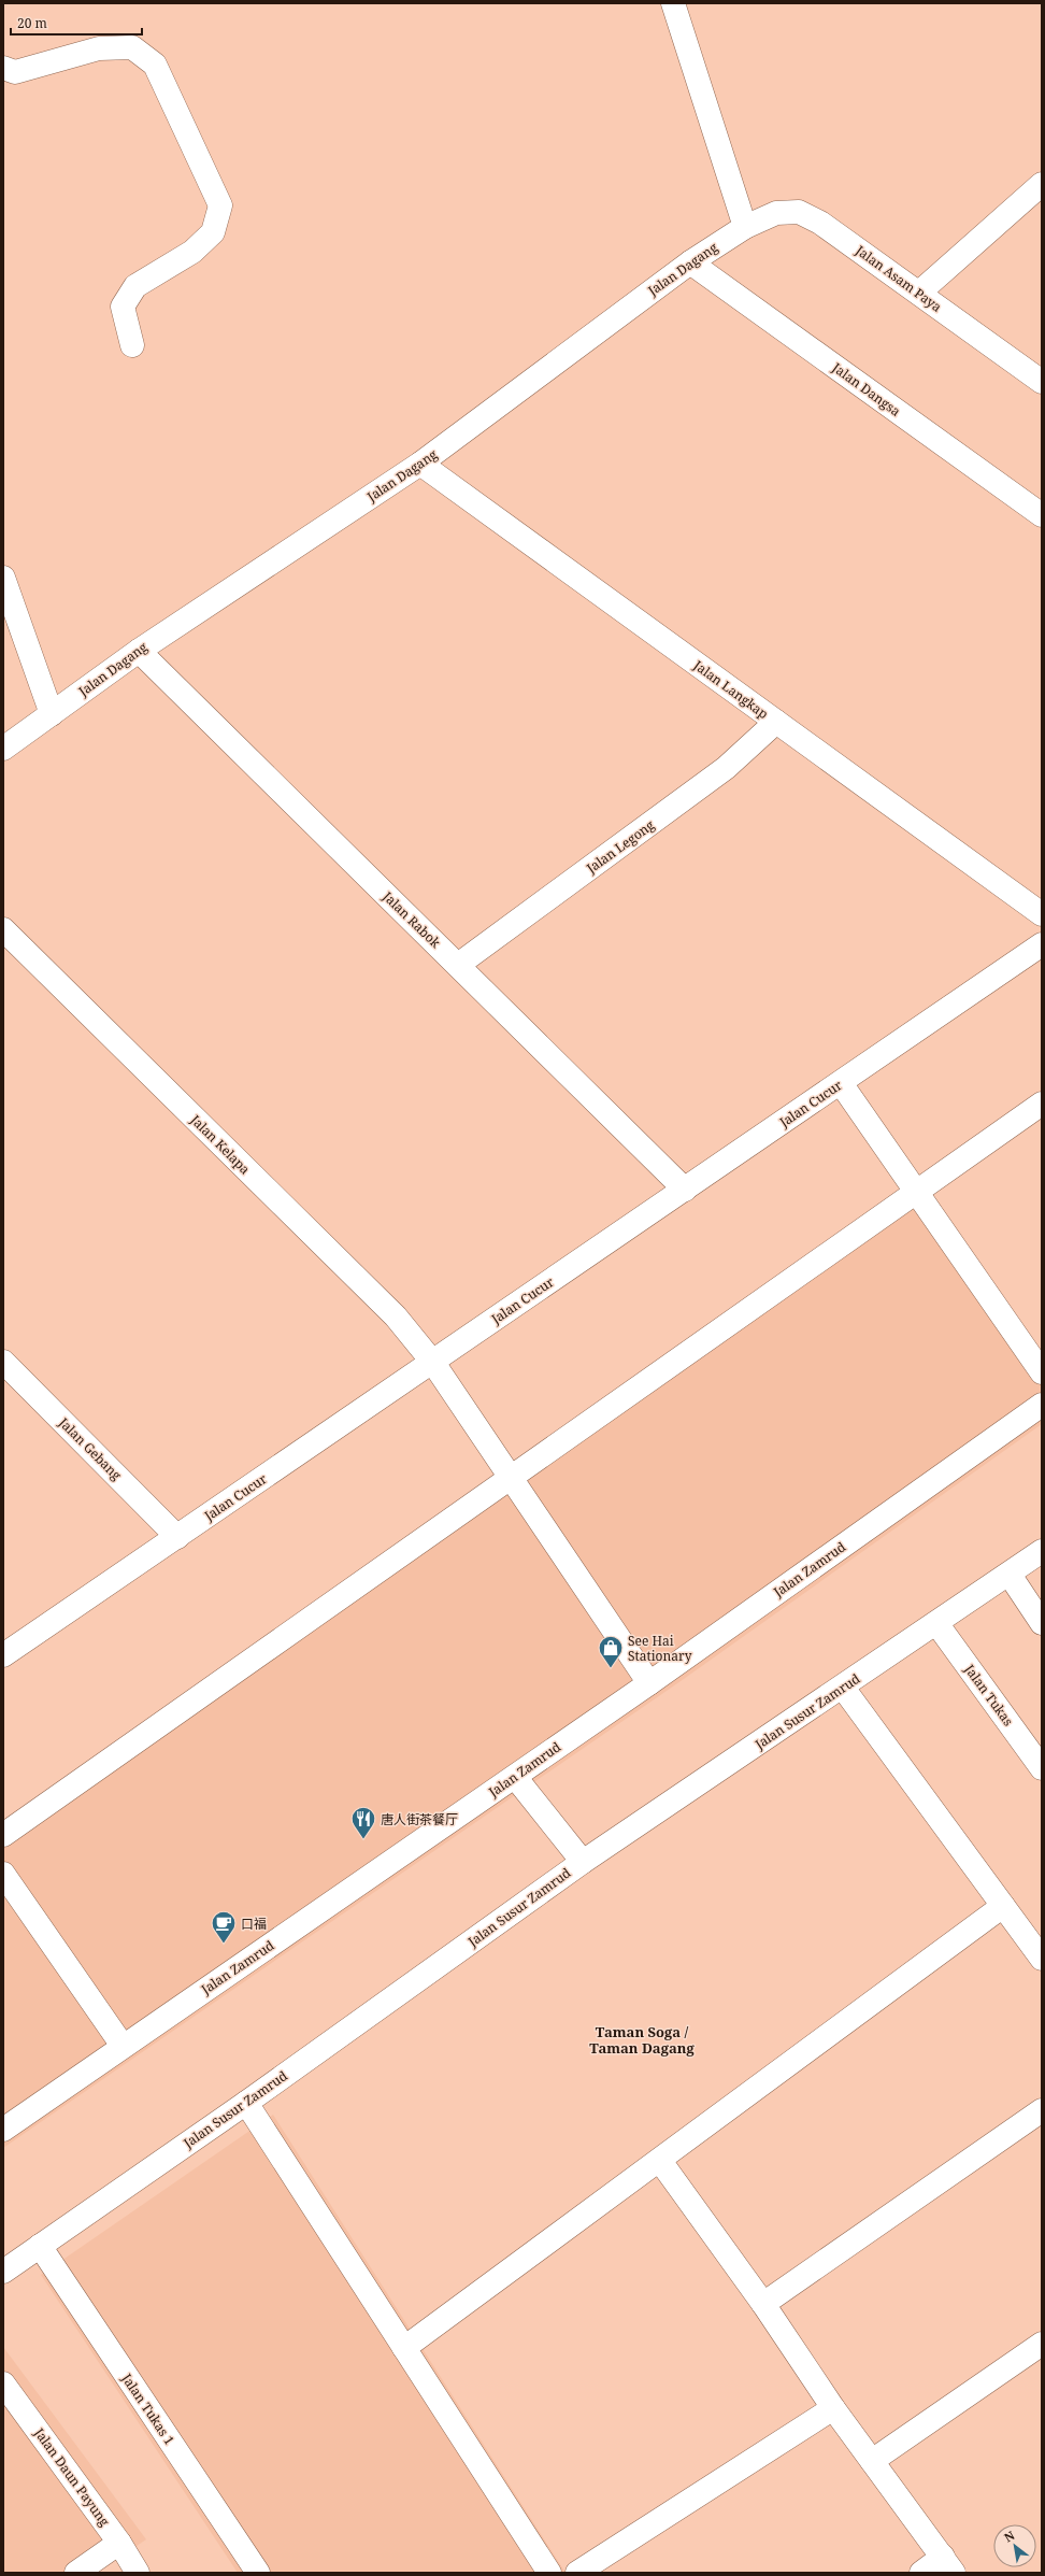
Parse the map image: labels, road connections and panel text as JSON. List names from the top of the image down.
{
  "streets": {
    "street": [
      "Jalan Dagang",
      "Jalan Asam Paya",
      "Jalan Dangsa",
      "Jalan Langkap",
      "Jalan Legong",
      "Jalan Rabok",
      "Jalan Cucur",
      "Jalan Kelapa",
      "Jalan Gebang",
      "Jalan Zamrud",
      "Jalan Tukas",
      "Jalan Susur Zamrud",
      "Jalan Tukas 1",
      "Jalan Daun Payung"
    ]
  },
  "crossings": [
    ["Jalan Dagang", "Jalan Asam Paya"],
    ["Jalan Dagang", "Jalan Dangsa"],
    ["Jalan Dagang", "Jalan Langkap"],
    ["Jalan Dagang", "Jalan Rabok"],
    ["Jalan Langkap", "Jalan Legong"],
    ["Jalan Legong", "Jalan Rabok"],
    ["Jalan Rabok", "Jalan Cucur"],
    ["Jalan Cucur", "Jalan Kelapa"],
    ["Jalan Cucur", "Jalan Gebang"],
    ["Jalan Kelapa", "Jalan Zamrud"],
    ["Jalan Tukas", "Jalan Susur Zamrud"],
    ["Jalan Susur Zamrud", "Jalan Tukas 1"]
  ],
  "districts": ["Taman Soga / Taman Dagang"],
  "places": {
    "shop": ["See Hai Stationary"],
    "restaurant": ["唐人街茶餐厅"],
    "cafe": ["口福"]
  },
  "scale_bar": "20 m",
  "north": "top left"
}
